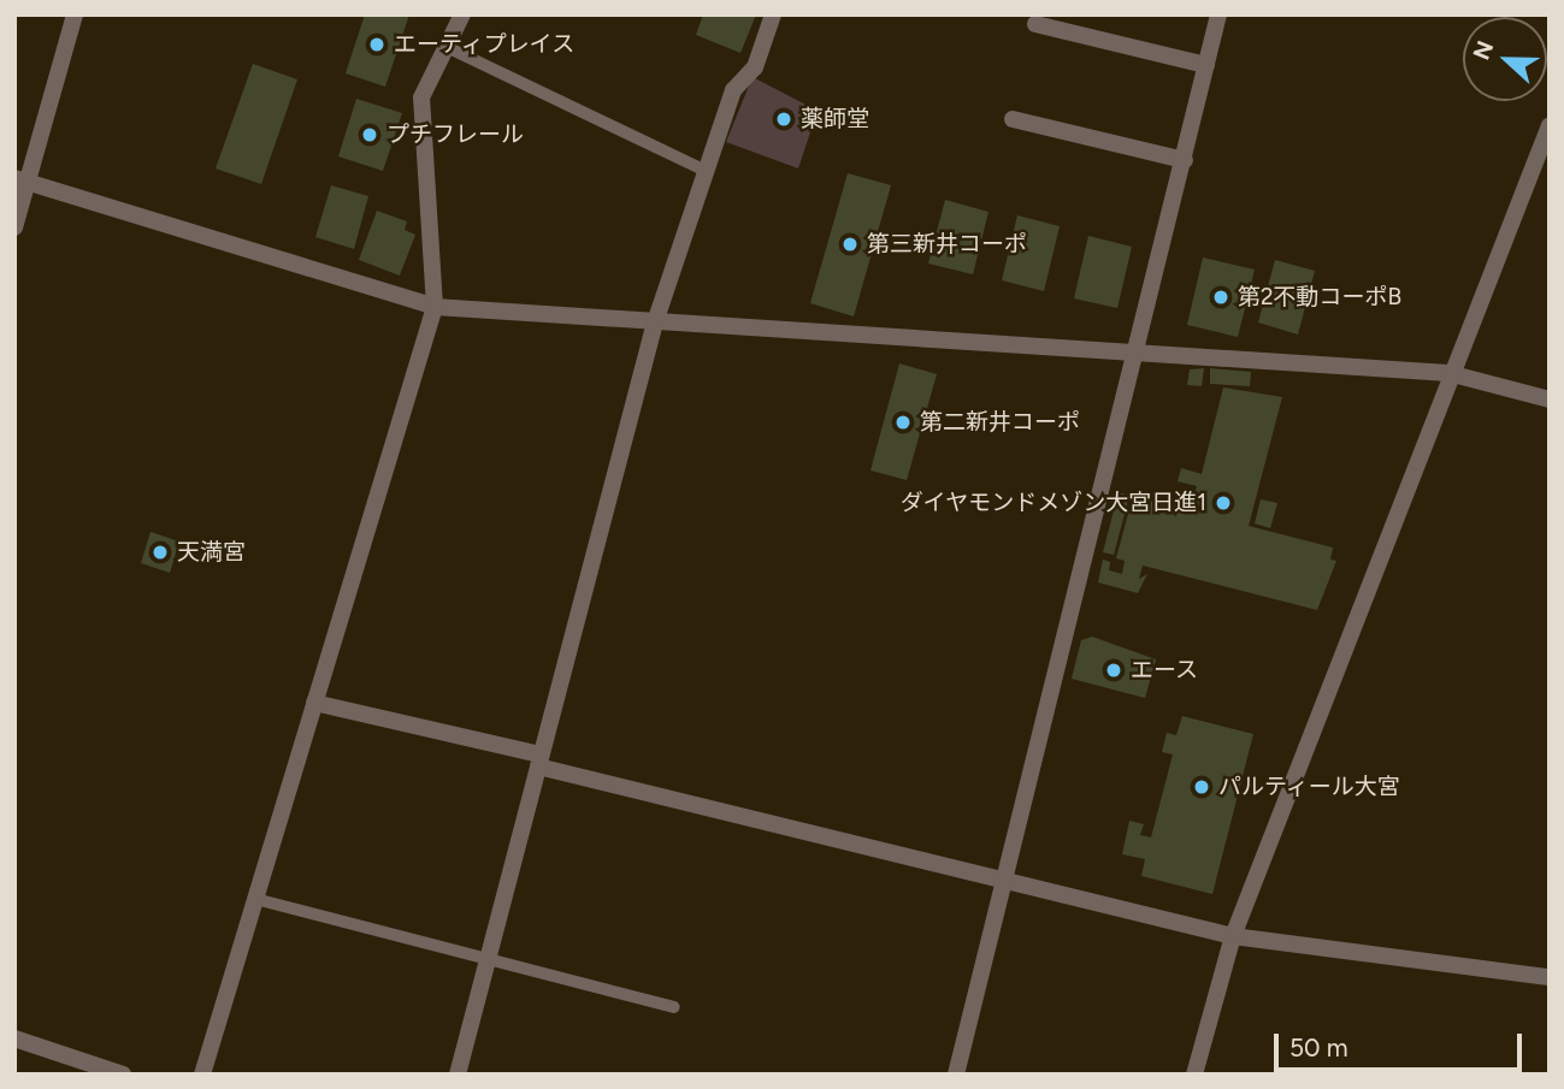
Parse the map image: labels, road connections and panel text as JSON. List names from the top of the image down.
{
  "places": [
    "エーティプレイス",
    "薬師堂",
    "プチフレール",
    "第三新井コーポ",
    "第2不動コーポB",
    "第二新井コーポ",
    "ダイヤモンドメゾン大宮日進1",
    "天満宮",
    "エース",
    "パルティール大宮"
  ],
  "scale_bar": "50 m",
  "north": "left"
}
